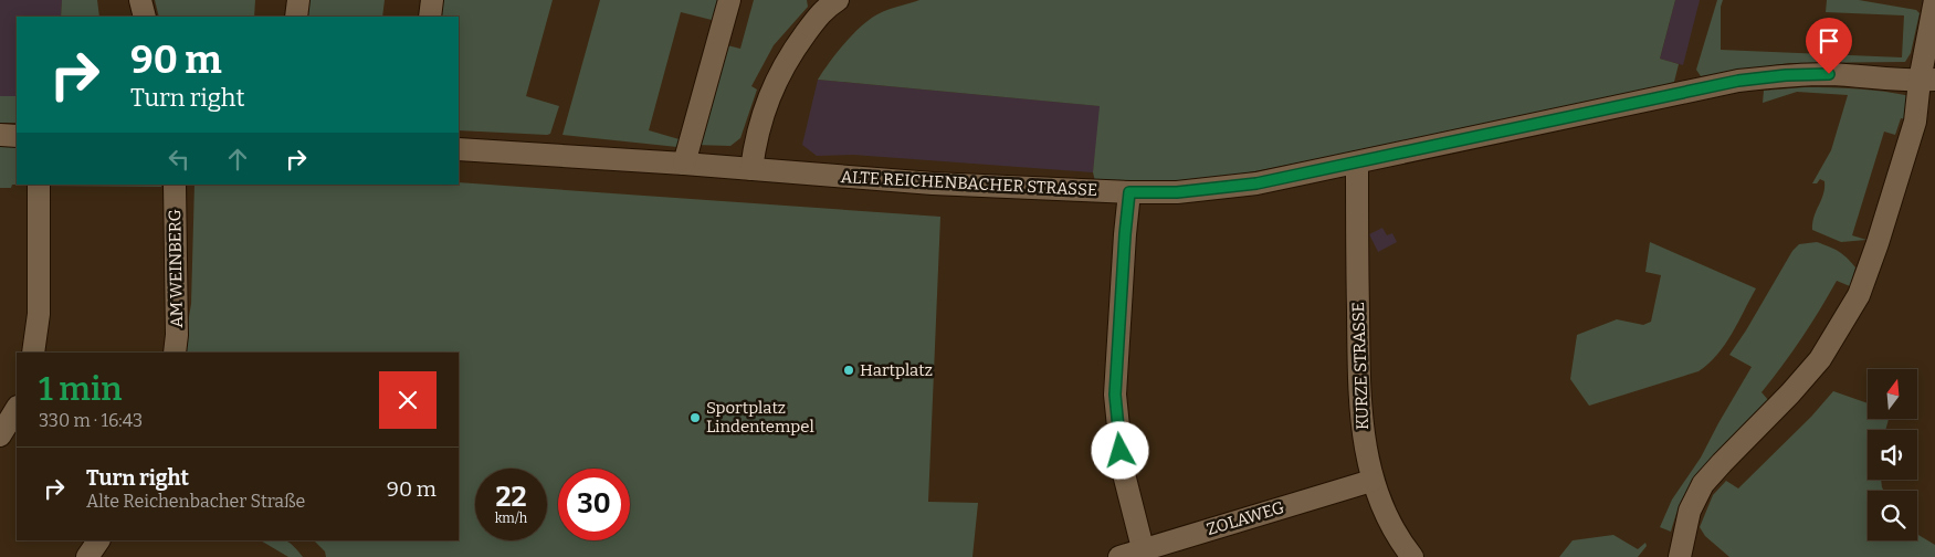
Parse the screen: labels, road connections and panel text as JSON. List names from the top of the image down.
{
  "streets": {
    "street": [
      "ALTE REICHENBACHER STRASSE",
      "AM WEINBERG",
      "KURZE STRASSE",
      "ZOLAWEG"
    ]
  },
  "crossings": [
    ["ALTE REICHENBACHER STRASSE", "KURZE STRASSE"],
    ["KURZE STRASSE", "ZOLAWEG"]
  ],
  "places": ["Hartplatz", "Sportplatz Lindentempel"],
  "north": "top",
  "page": {
    "turn": ["90 m", "Turn right"],
    "heading": ["1 min", "330 m · 16:43"],
    "list": [
      {
        "name": "Turn right",
        "note": "Alte Reichenbacher Straße",
        "value": "90 m"
      }
    ],
    "speed": "22 km/h",
    "limit": "30"
  }
}
